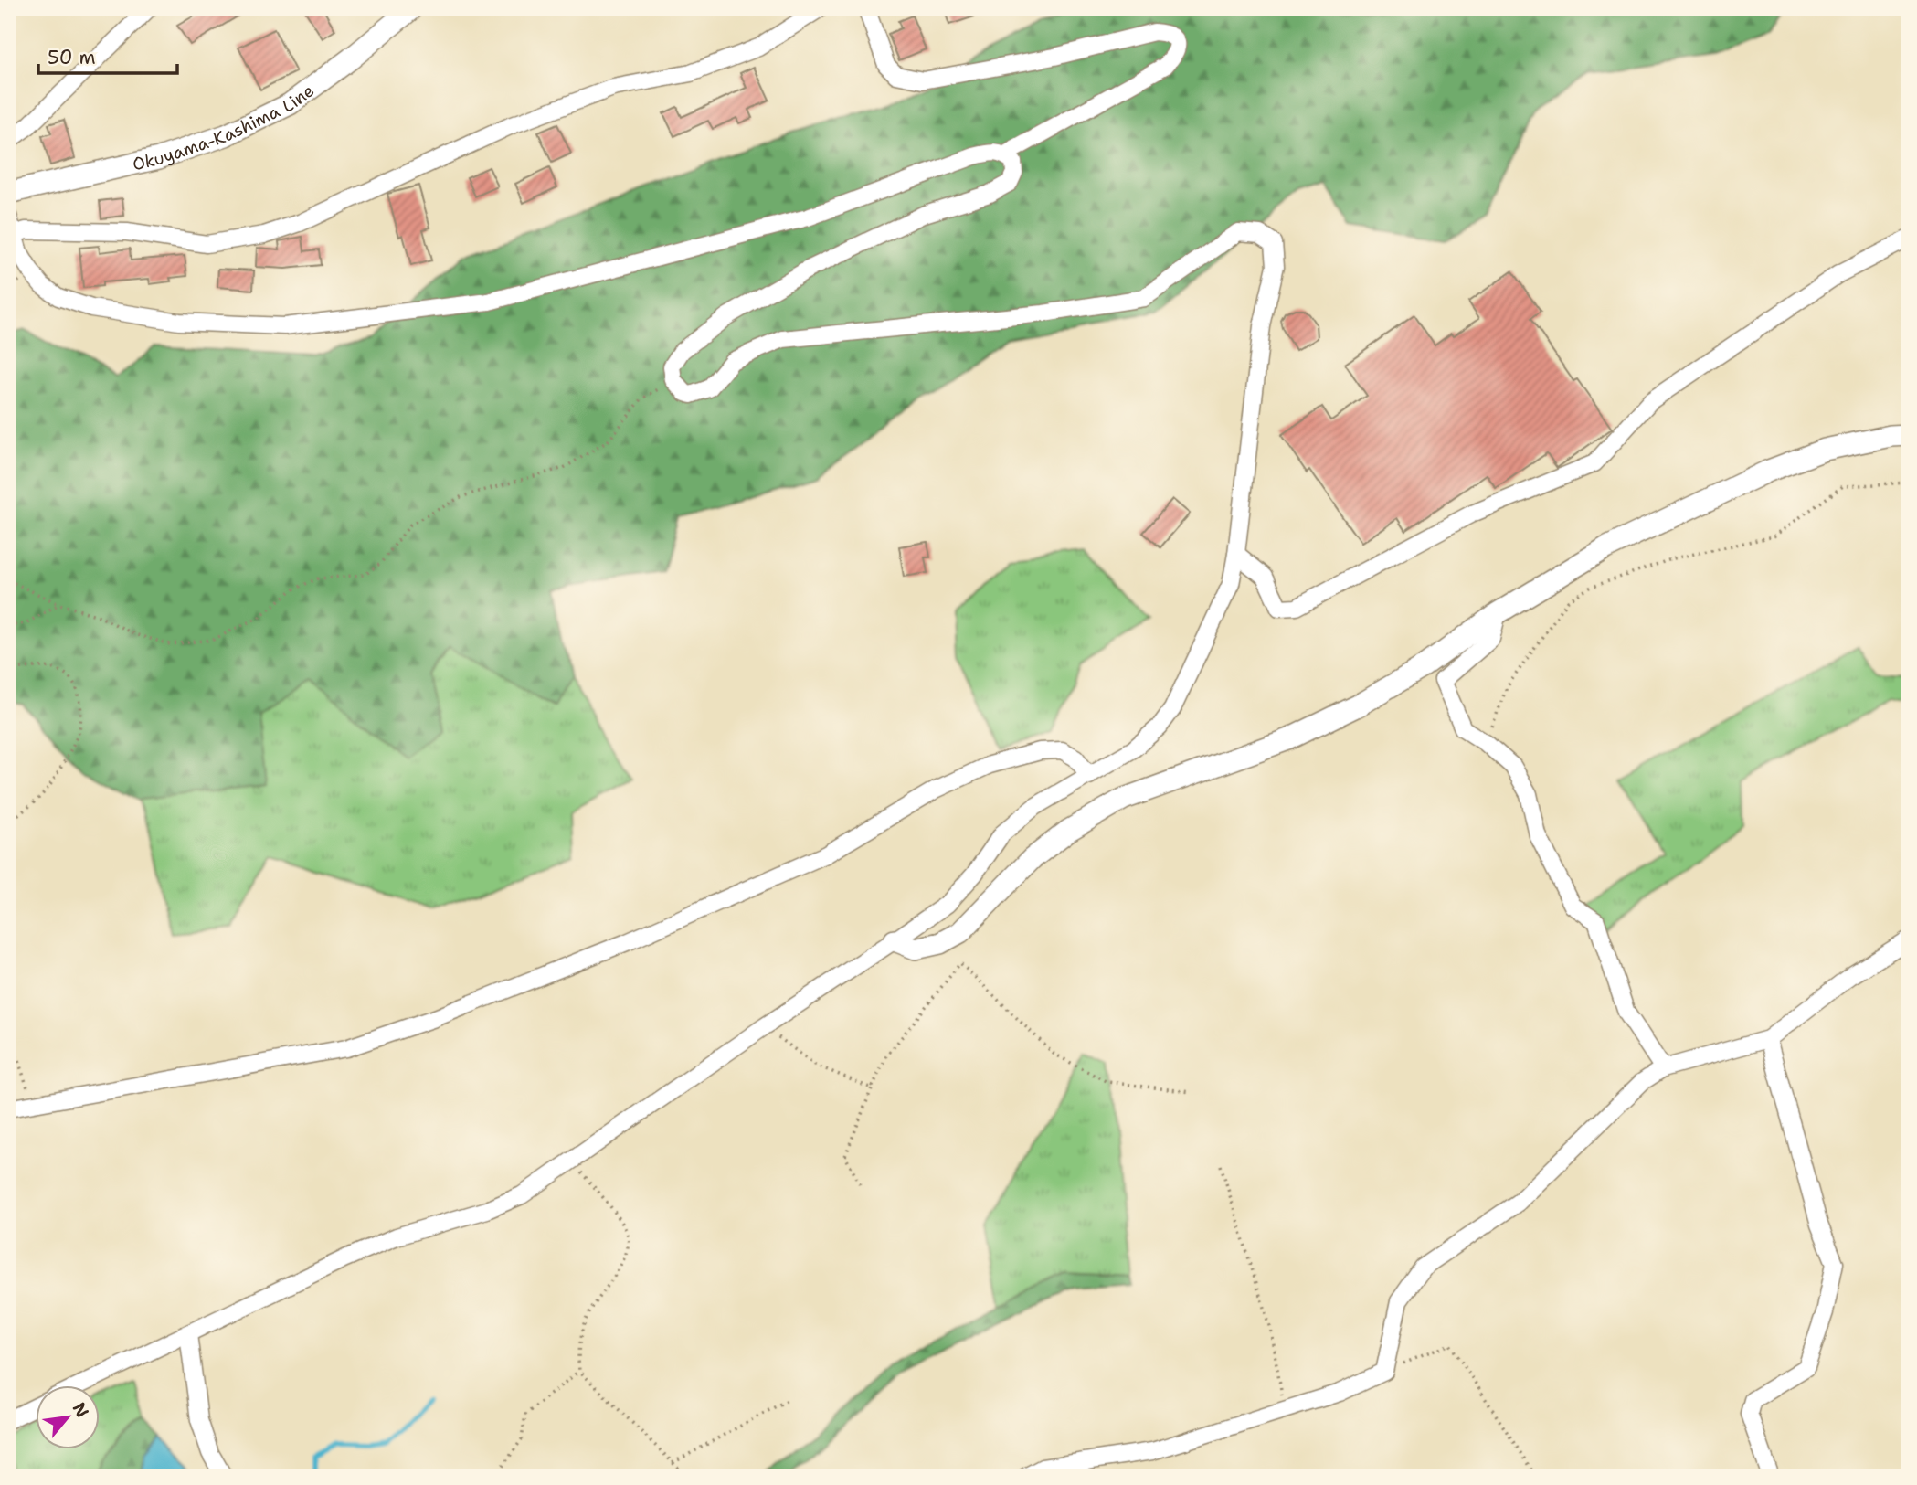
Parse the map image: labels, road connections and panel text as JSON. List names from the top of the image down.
{
  "streets": {
    "street": ["Okuyama-Kashima Line"]
  },
  "scale_bar": "50 m",
  "north": "top right"
}
